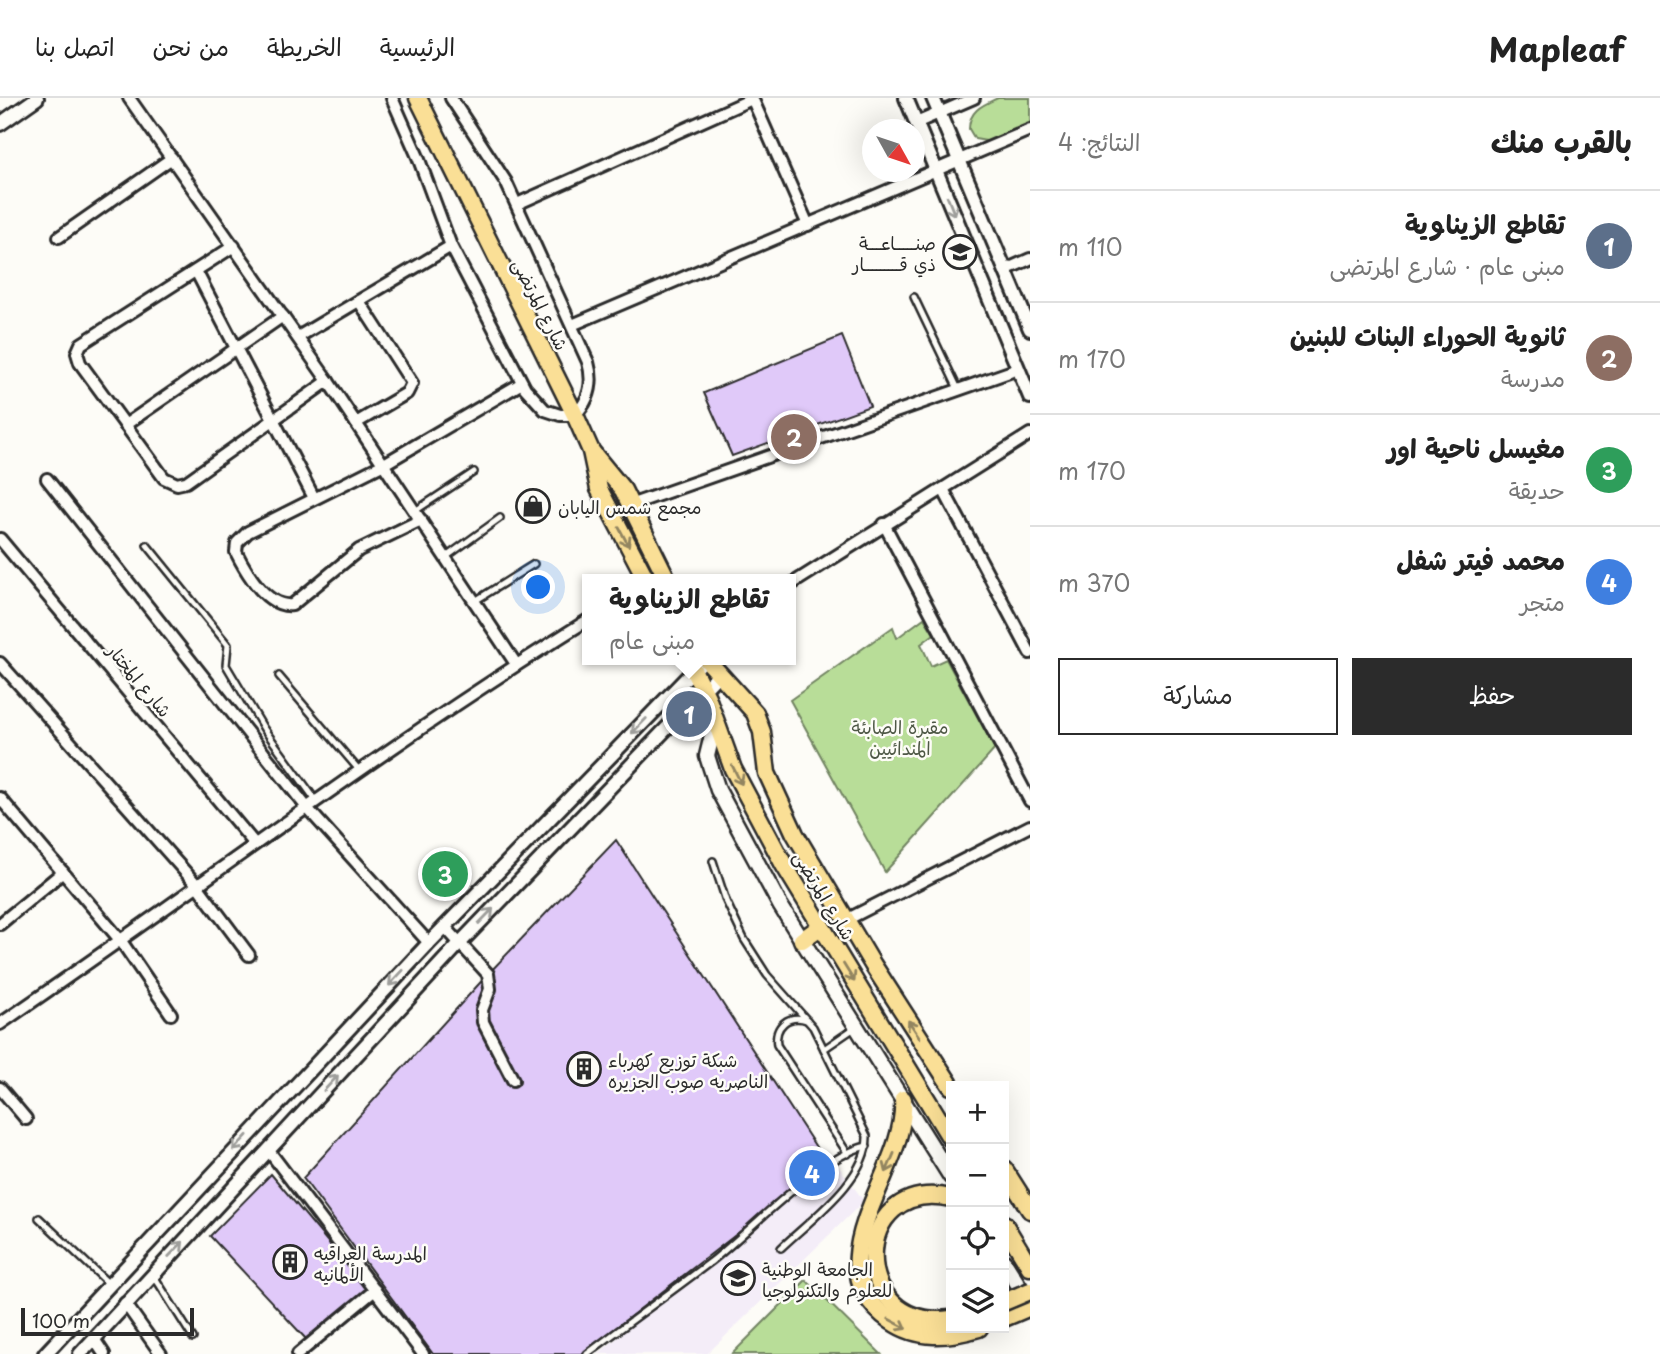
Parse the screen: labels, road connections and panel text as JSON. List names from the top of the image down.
{
  "streets": {
    "main road": ["شارع المرتضى"],
    "street": ["شارع المختار"]
  },
  "parks": ["مقبرة الصابئة المندائيين"],
  "places": {
    "school or university": ["صنـــــاعـــة ذي قـــــــــار", "الجامعة الوطنية للعلوم والتكنولوجيا"],
    "shop": ["مجمع شمس اليابان"],
    "building": ["شبكة توزيع كهرباء الناصريه صوب الجزيره", "المدرسة العراقيه الألمانيه"]
  },
  "scale_bar": "100 m",
  "north": "bottom right",
  "page": {
    "header": "Mapleaf",
    "nav": [
      "الرئيسية",
      "الخريطة",
      "من نحن",
      "اتصل بنا"
    ],
    "heading": ["بالقرب منك", "النتائج: 4"],
    "list": [
      {
        "mark": "1",
        "name": "تقاطع الزيناوية",
        "note": "مبنى عام · شارع المرتضى",
        "value": "110 m"
      },
      {
        "mark": "2",
        "name": "ثانوية الحوراء البنات للبنين",
        "note": "مدرسة",
        "value": "170 m"
      },
      {
        "mark": "3",
        "name": "مغيسل ناحية اور",
        "note": "حديقة",
        "value": "170 m"
      },
      {
        "mark": "4",
        "name": "محمد فيتر شفل",
        "note": "متجر",
        "value": "370 m"
      }
    ],
    "pins": [
      "2",
      "1",
      "3",
      "4"
    ],
    "popup": ["تقاطع الزيناوية", "مبنى عام"],
    "buttons": ["حفظ", "مشاركة"],
    "map_buttons": ["+", "−"],
    "scale": "100 m"
  }
}
